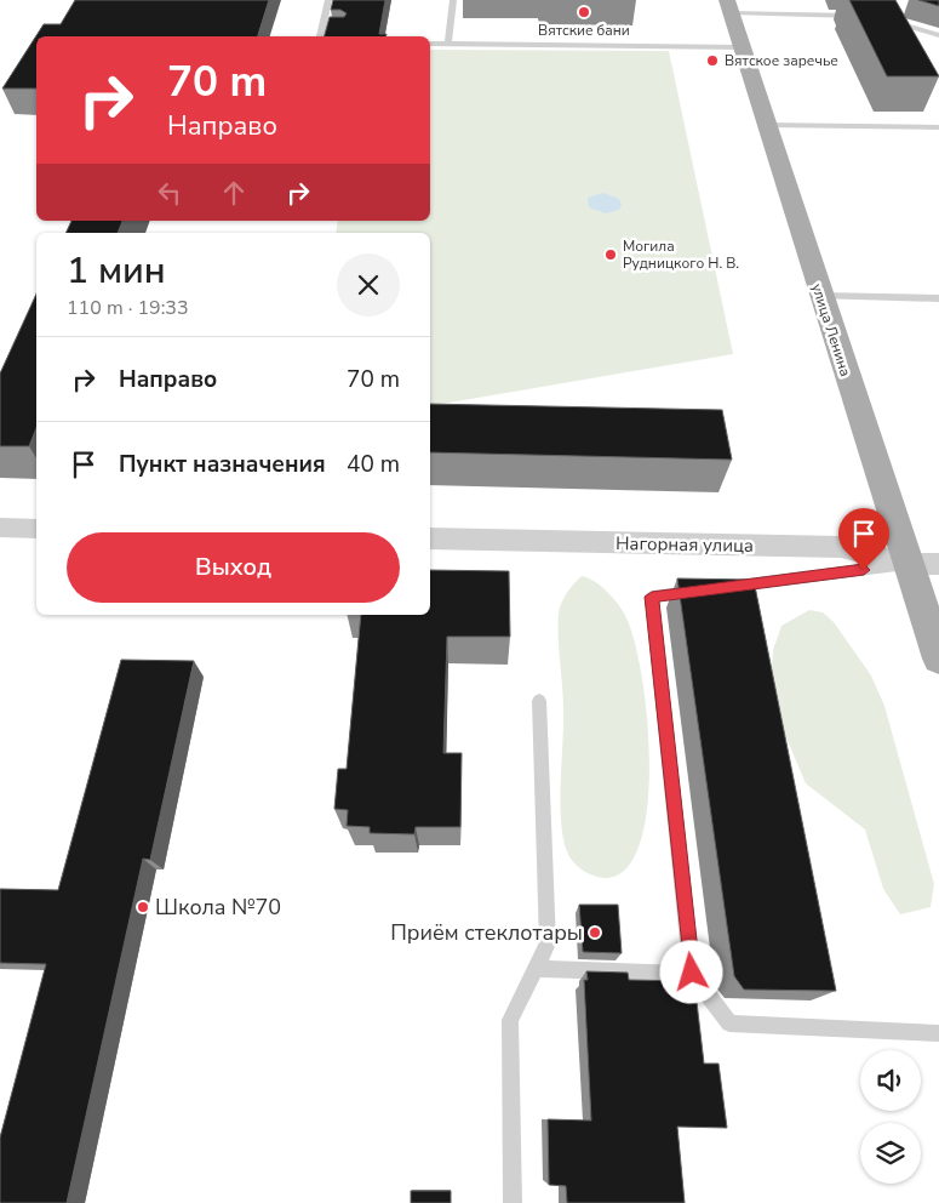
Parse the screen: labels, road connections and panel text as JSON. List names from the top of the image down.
{
  "streets": {
    "main road": ["улица Ленина"],
    "street": ["Нагорная улица"]
  },
  "crossings": [
    ["улица Ленина", "Нагорная улица"]
  ],
  "places": [
    "Вятские бани",
    "Вятское заречье",
    "Могила Рудницкого Н. В.",
    "Школа №70",
    "Приём стеклотары"
  ],
  "page": {
    "turn": ["70 m", "Направо"],
    "heading": ["1 мин", "110 m · 19:33"],
    "list": [
      {
        "name": "Направо",
        "value": "70 m"
      },
      {
        "name": "Пункт назначения",
        "value": "40 m"
      }
    ],
    "buttons": "Выход"
  }
}
